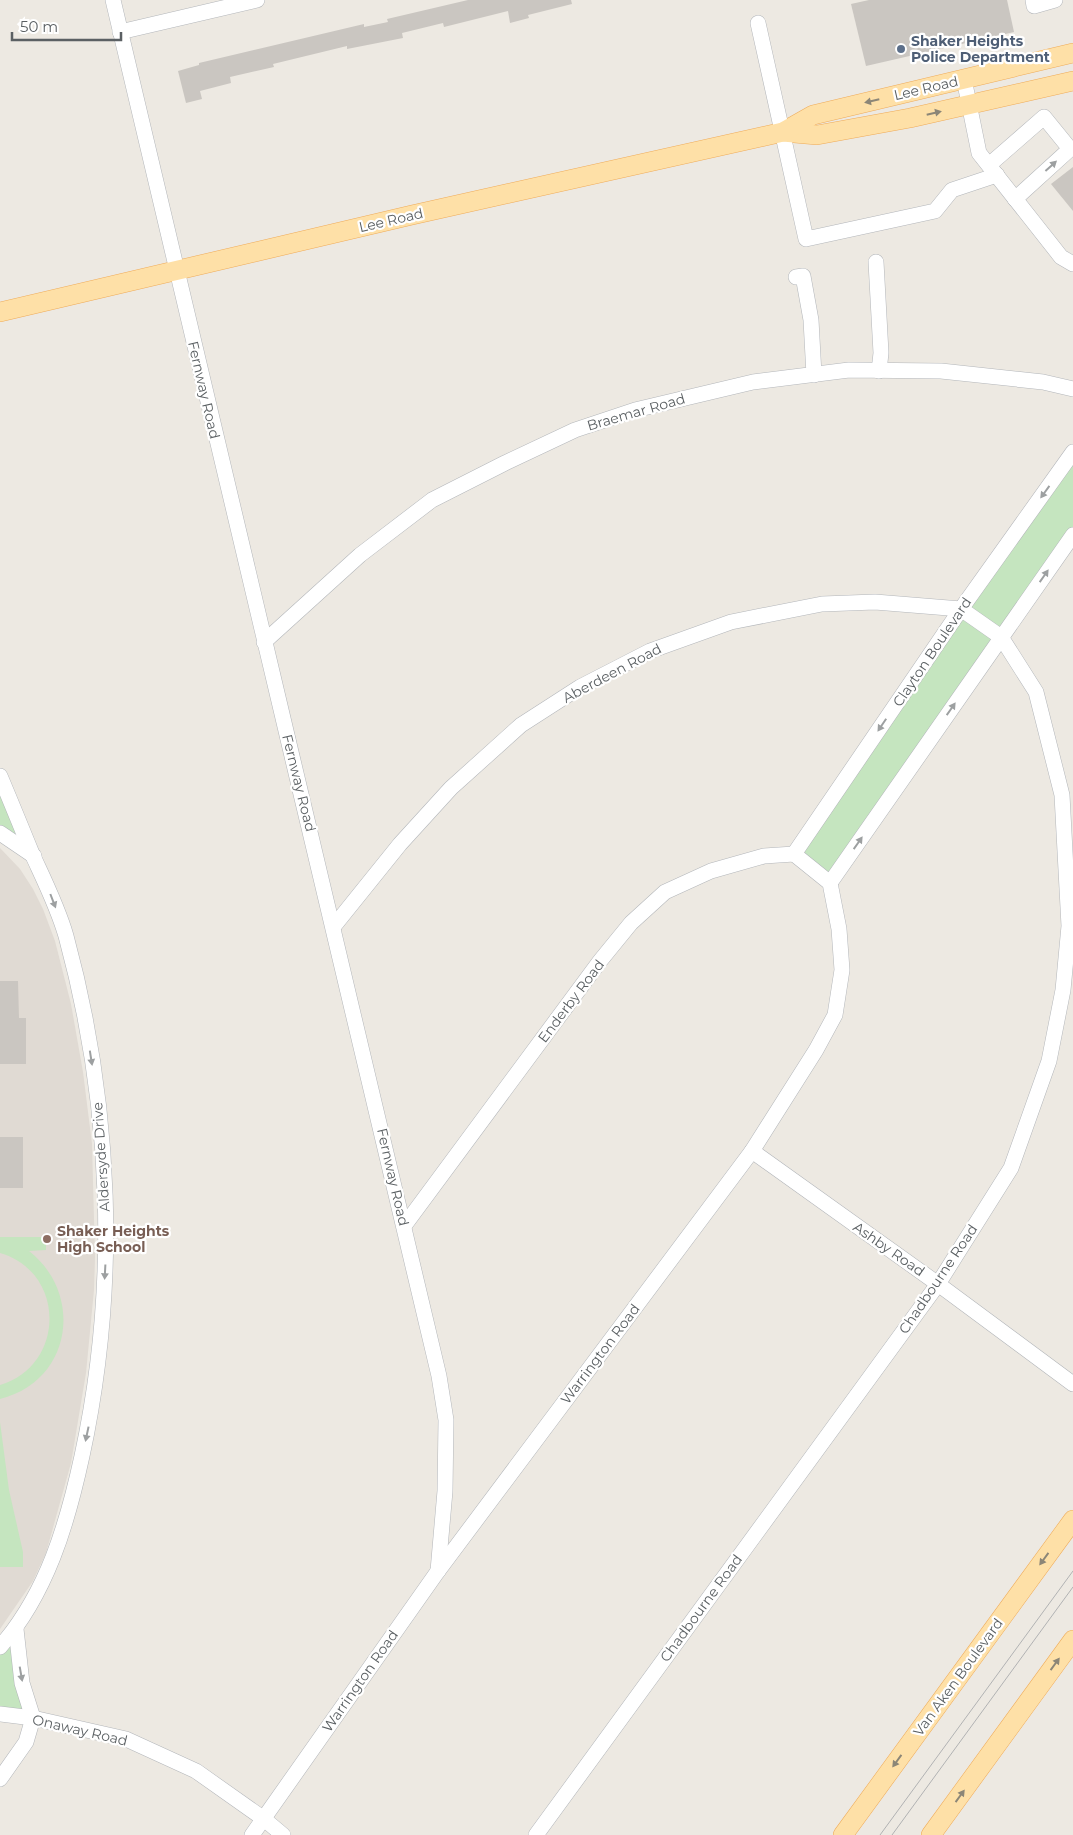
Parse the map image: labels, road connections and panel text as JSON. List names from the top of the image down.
{
  "streets": {
    "main road": ["Lee Road", "Van Aken Boulevard"],
    "street": [
      "Fernway Road",
      "Braemar Road",
      "Clayton Boulevard",
      "Aberdeen Road",
      "Enderby Road",
      "Aldersyde Drive",
      "Ashby Road",
      "Chadbourne Road",
      "Warrington Road",
      "Onaway Road"
    ]
  },
  "crossings": [
    ["Lee Road", "Fernway Road"],
    ["Fernway Road", "Braemar Road"],
    ["Fernway Road", "Aberdeen Road"],
    ["Fernway Road", "Enderby Road"],
    ["Fernway Road", "Warrington Road"],
    ["Clayton Boulevard", "Aberdeen Road"],
    ["Clayton Boulevard", "Enderby Road"],
    ["Ashby Road", "Chadbourne Road"],
    ["Ashby Road", "Warrington Road"],
    ["Warrington Road", "Onaway Road"]
  ],
  "one_way": ["Aldersyde Drive"],
  "places": ["Shaker Heights Police Department", "Shaker Heights High School"],
  "scale_bar": "50 m"
}
